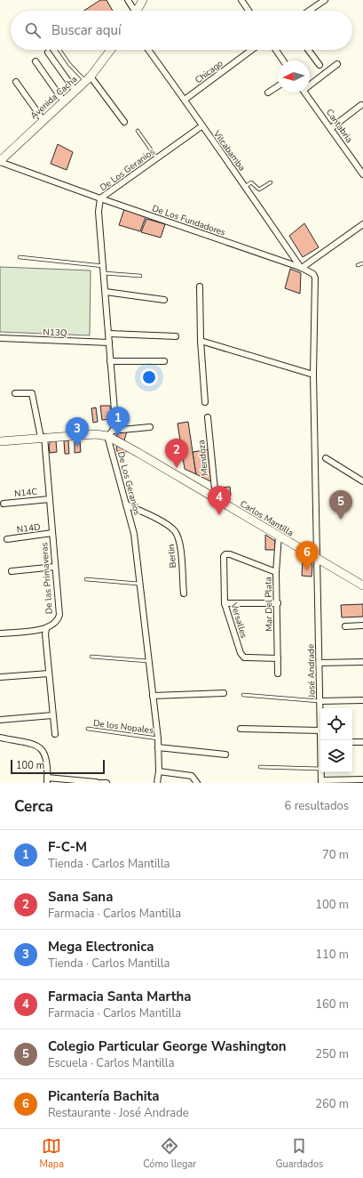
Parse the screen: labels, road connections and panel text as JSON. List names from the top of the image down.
{
  "streets": {
    "street": [
      "Chicago",
      "Avenida Cacha",
      "Cantabria",
      "Vilcabamba",
      "De Los Geranios",
      "De Los Fundadores",
      "N13Q",
      "Mendoza",
      "N14C",
      "Carlos Mantilla",
      "N14D",
      "Berlin",
      "De las Primaveras",
      "Mar Del Plata",
      "Versalles",
      "José Andrade"
    ],
    "lane": ["De los Nopales"]
  },
  "crossings": [
    ["Chicago", "Vilcabamba"],
    ["Avenida Cacha", "De Los Fundadores"],
    ["Vilcabamba", "De Los Geranios"],
    ["Vilcabamba", "De Los Fundadores"],
    ["Vilcabamba", "José Andrade"],
    ["De Los Geranios", "De Los Fundadores"],
    ["De Los Geranios", "N13Q"],
    ["De Los Geranios", "Carlos Mantilla"],
    ["De Los Geranios", "Berlin"],
    ["De Los Geranios", "De los Nopales"],
    ["De Los Fundadores", "José Andrade"],
    ["Mendoza", "Carlos Mantilla"],
    ["N14C", "De las Primaveras"],
    ["Carlos Mantilla", "De las Primaveras"],
    ["Carlos Mantilla", "Mar Del Plata"],
    ["Carlos Mantilla", "José Andrade"],
    ["N14D", "De las Primaveras"],
    ["Mar Del Plata", "Versalles"]
  ],
  "scale_bar": "100 m",
  "north": "left",
  "page": {
    "search": "Buscar aquí",
    "pins": [
      "1",
      "3",
      "2",
      "4",
      "5",
      "6"
    ],
    "scale": "100 m",
    "heading": ["Cerca", "6 resultados"],
    "list": [
      {
        "mark": "1",
        "name": "F-C-M",
        "note": "Tienda · Carlos Mantilla",
        "value": "70 m"
      },
      {
        "mark": "2",
        "name": "Sana Sana",
        "note": "Farmacia · Carlos Mantilla",
        "value": "100 m"
      },
      {
        "mark": "3",
        "name": "Mega Electronica",
        "note": "Tienda · Carlos Mantilla",
        "value": "110 m"
      },
      {
        "mark": "4",
        "name": "Farmacia Santa Martha",
        "note": "Farmacia · Carlos Mantilla",
        "value": "160 m"
      },
      {
        "mark": "5",
        "name": "Colegio Particular George Washington",
        "note": "Escuela · Carlos Mantilla",
        "value": "250 m"
      },
      {
        "mark": "6",
        "name": "Picantería Bachita",
        "note": "Restaurante · José Andrade",
        "value": "260 m"
      }
    ],
    "nav": ["Mapa", "Cómo llegar", "Guardados"]
  }
}
